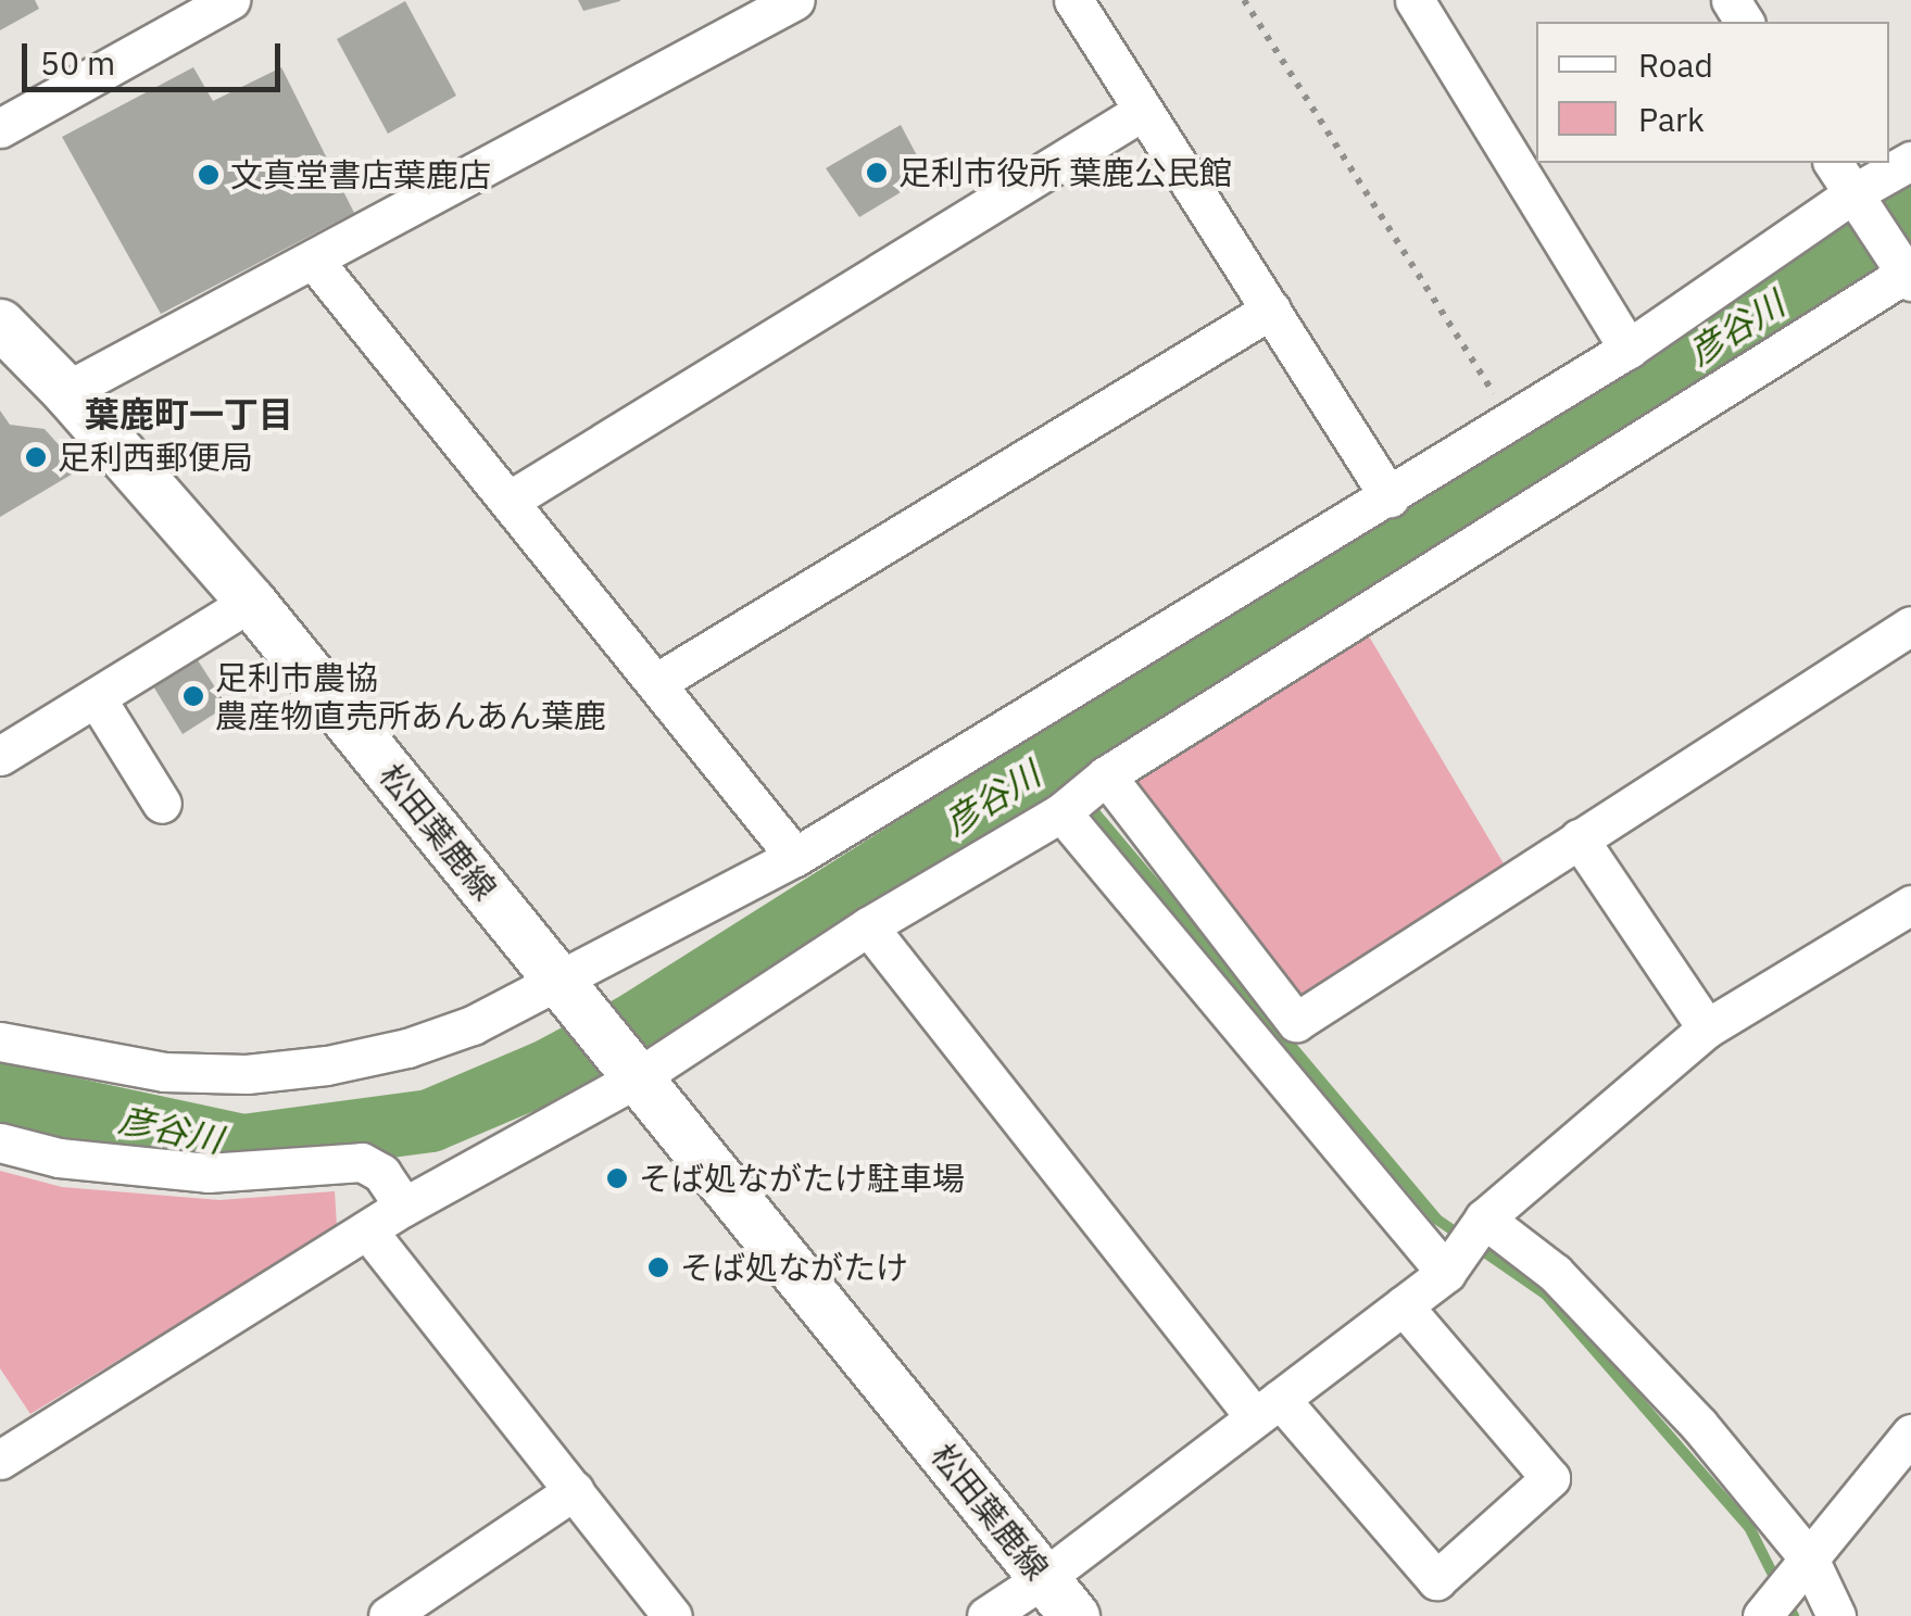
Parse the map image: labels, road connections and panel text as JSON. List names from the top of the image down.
{
  "streets": {
    "main road": ["松田葉鹿線"]
  },
  "districts": ["葉鹿町一丁目"],
  "water": ["彦谷川"],
  "places": [
    "足利市役所 葉鹿公民館",
    "文真堂書店葉鹿店",
    "足利西郵便局",
    "足利市農協 農産物直売所あんあん葉鹿",
    "そば処ながたけ駐車場",
    "そば処ながたけ"
  ],
  "legend": ["Road", "Park"],
  "scale_bar": "50 m"
}
